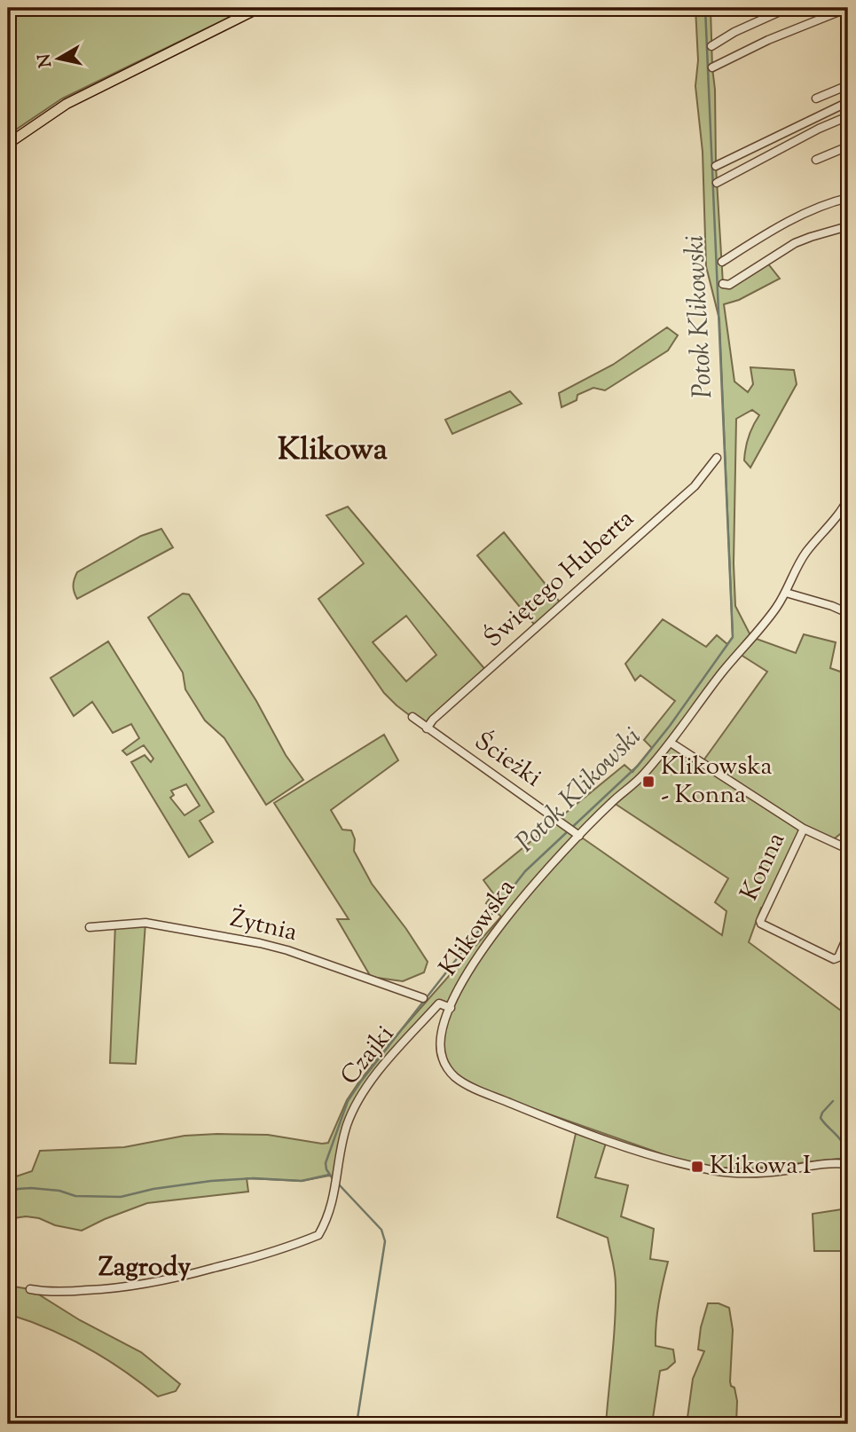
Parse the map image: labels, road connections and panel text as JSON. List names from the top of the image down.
{
  "streets": {
    "street": [
      "Świętego Huberta",
      "Ścieżki",
      "Konna",
      "Żytnia",
      "Klikowska",
      "Czajki"
    ]
  },
  "crossings": [
    ["Świętego Huberta", "Ścieżki"],
    ["Ścieżki", "Klikowska"],
    ["Konna", "Klikowska"],
    ["Klikowska", "Czajki"]
  ],
  "districts": ["Klikowa", "Zagrody"],
  "water": ["Potok Klikowski"],
  "places": {
    "transit": ["Klikowska - Konna", "Klikowa I"]
  },
  "north": "left"
}
